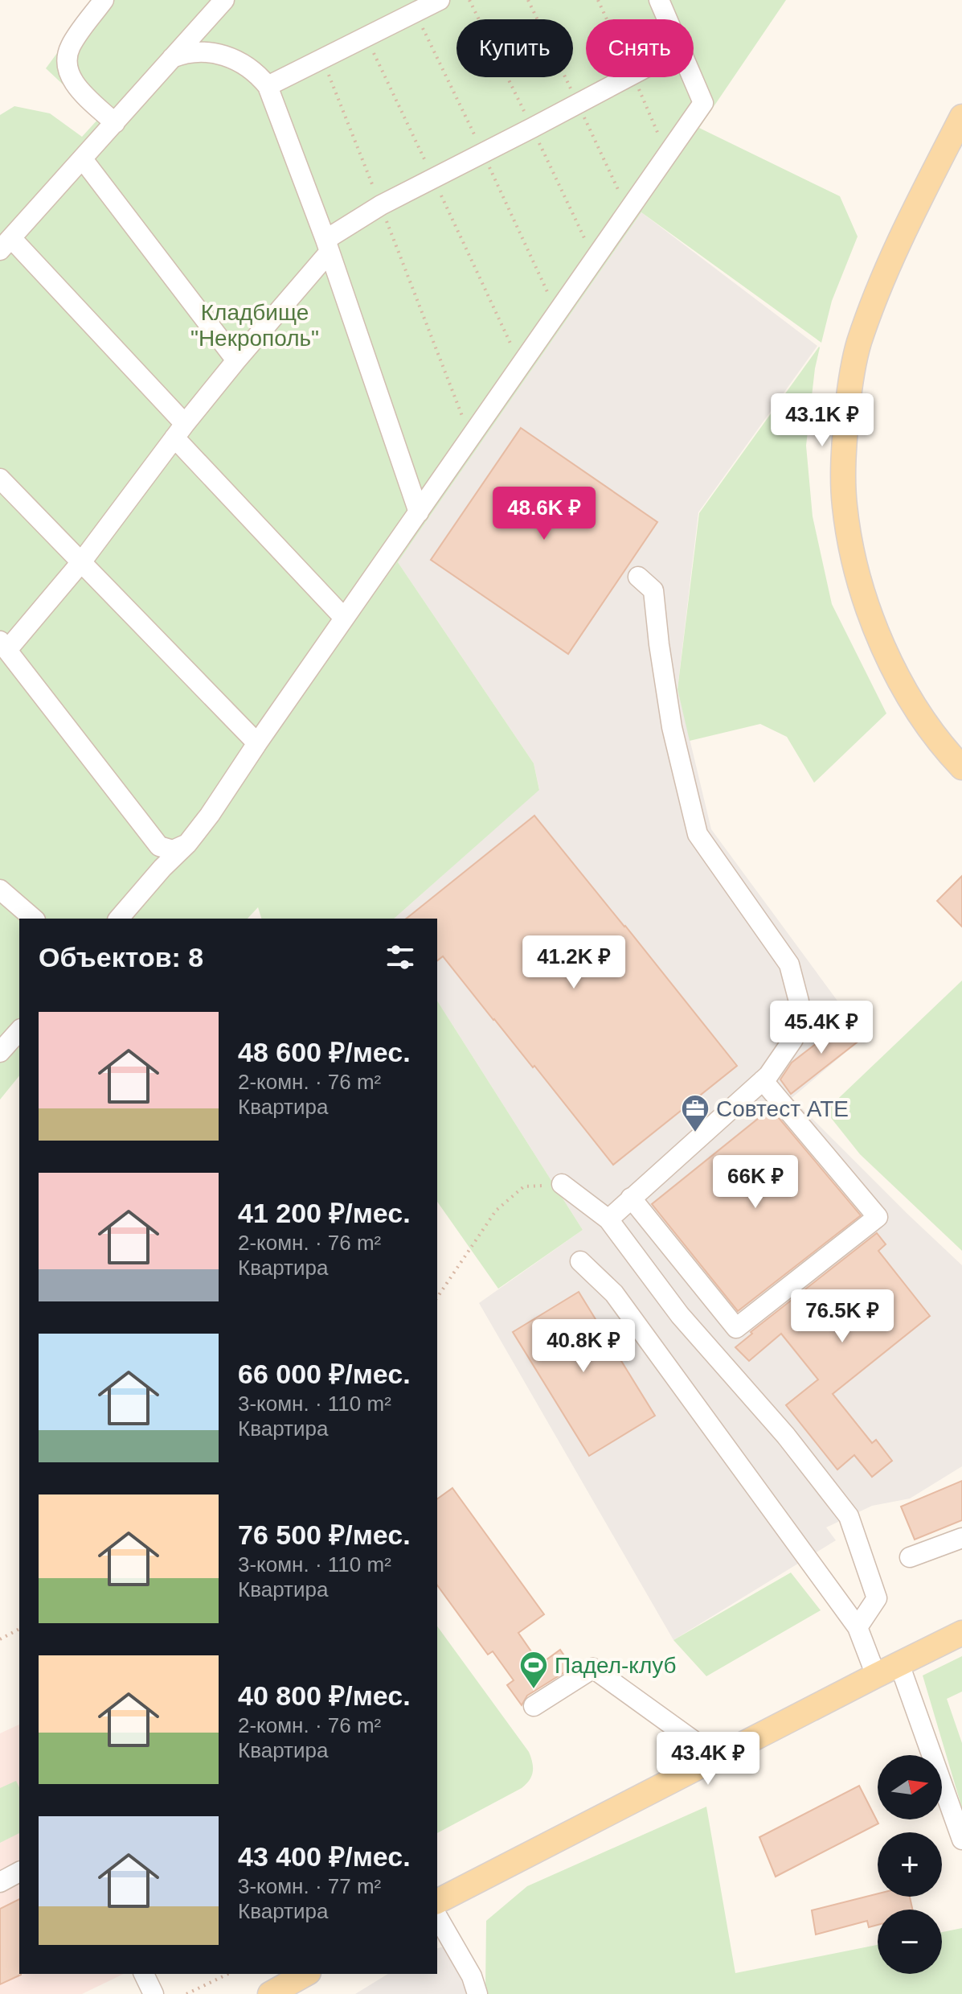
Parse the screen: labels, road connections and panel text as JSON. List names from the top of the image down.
{
  "parks": ["Кладбище \"Некрополь\""],
  "places": {
    "office": ["Совтест АТЕ"],
    "sports": ["Падел-клуб"]
  },
  "north": "right",
  "page": {
    "chip": ["Купить", "Снять"],
    "price": [
      "43.1K ₽",
      "48.6K ₽",
      "41.2K ₽",
      "45.4K ₽",
      "66K ₽",
      "76.5K ₽",
      "40.8K ₽",
      "43.4K ₽"
    ],
    "heading": "Объектов: 8",
    "list": [
      {
        "name": "48 600 ₽/мес.",
        "note": "2-комн. · 76 m² · Квартира"
      },
      {
        "name": "41 200 ₽/мес.",
        "note": "2-комн. · 76 m² · Квартира"
      },
      {
        "name": "66 000 ₽/мес.",
        "note": "3-комн. · 110 m² · Квартира"
      },
      {
        "name": "76 500 ₽/мес.",
        "note": "3-комн. · 110 m² · Квартира"
      },
      {
        "name": "40 800 ₽/мес.",
        "note": "2-комн. · 76 m² · Квартира"
      },
      {
        "name": "43 400 ₽/мес.",
        "note": "3-комн. · 77 m² · Квартира"
      }
    ],
    "map_buttons": ["+", "−"]
  }
}
